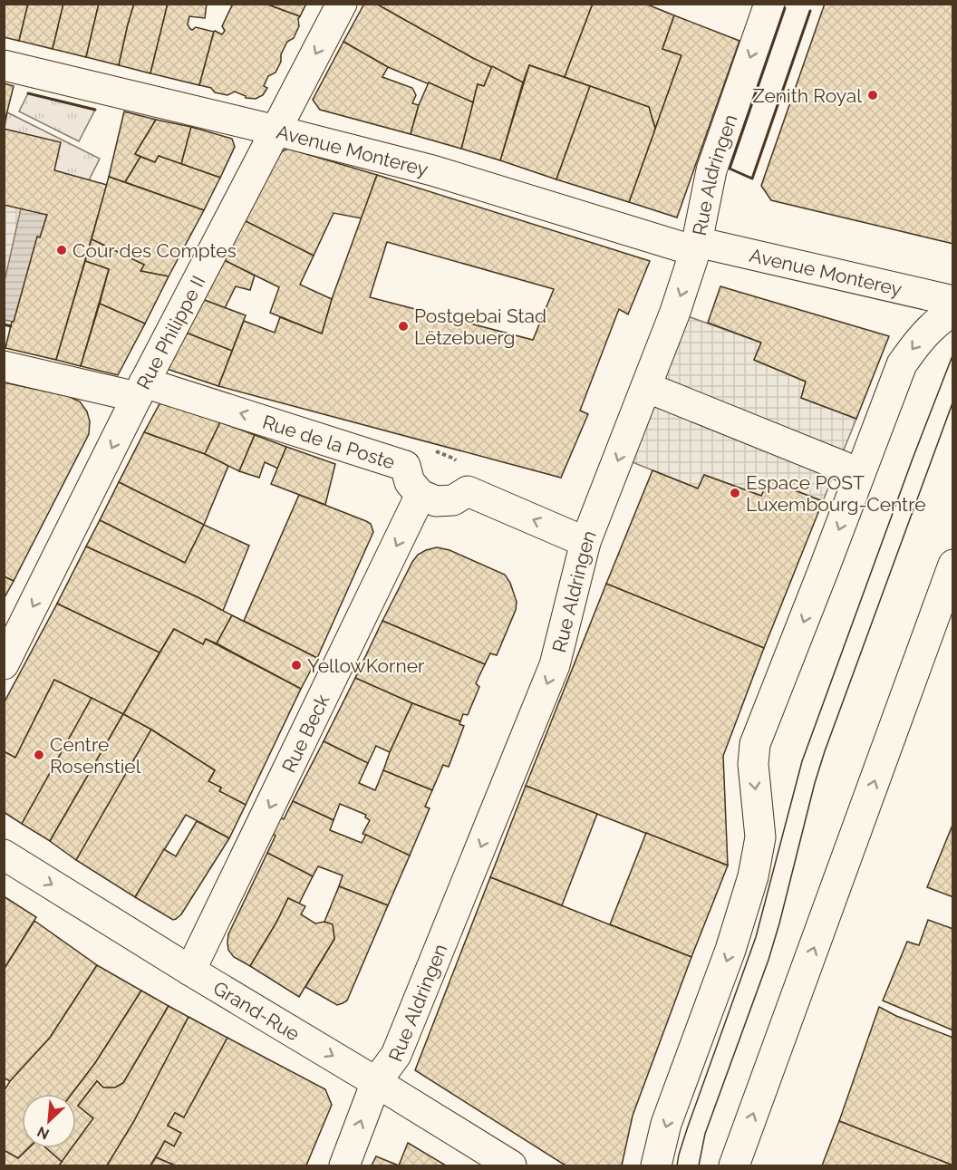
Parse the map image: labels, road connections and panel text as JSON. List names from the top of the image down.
{
  "streets": {
    "street": [
      "Avenue Monterey",
      "Rue Aldringen",
      "Rue Philippe II",
      "Rue de la Poste",
      "Rue Beck",
      "Grand-Rue"
    ]
  },
  "crossings": [
    ["Avenue Monterey", "Rue Aldringen"],
    ["Avenue Monterey", "Rue Philippe II"],
    ["Rue Aldringen", "Grand-Rue"],
    ["Rue Philippe II", "Rue de la Poste"],
    ["Rue de la Poste", "Rue Beck"],
    ["Rue Beck", "Grand-Rue"]
  ],
  "one_way": [
    "Rue Philippe II",
    "Rue de la Poste",
    "Rue Beck",
    "Grand-Rue"
  ],
  "places": [
    "Zenith Royal",
    "Cour des Comptes",
    "Postgebai Stad Lëtzebuerg",
    "Espace POST Luxembourg-Centre",
    "YellowKorner",
    "Centre Rosenstiel"
  ],
  "north": "bottom left"
}
